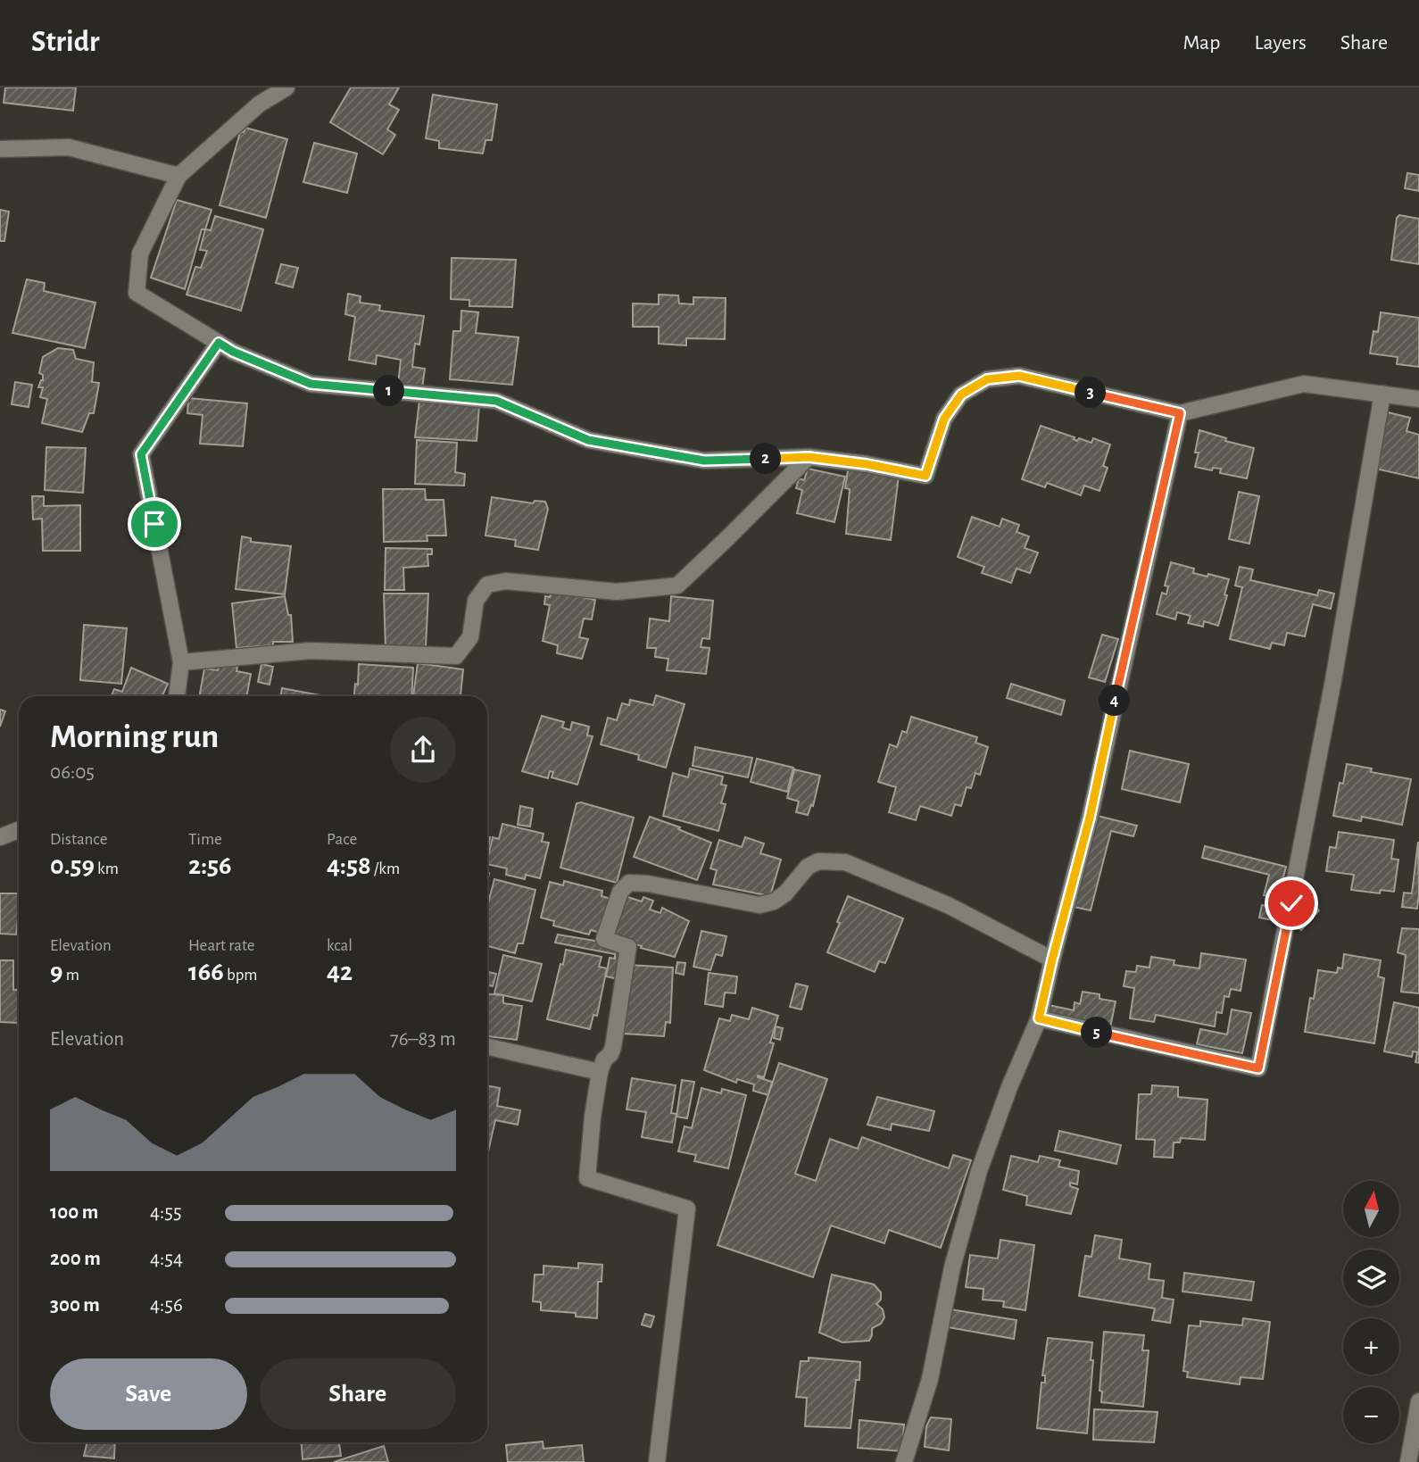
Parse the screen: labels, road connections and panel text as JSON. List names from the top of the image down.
{
  "north": "top",
  "page": {
    "header": "Stridr",
    "nav": ["Map", "Layers", "Share"],
    "pins": [
      "1",
      "3",
      "2",
      "4",
      "5"
    ],
    "heading": ["Morning run", "06:05"],
    "stats": [
      ["Distance", "0.59 km"],
      ["Time", "2:56"],
      ["Pace", "4:58 /km"],
      ["Elevation", "9 m"],
      ["Heart rate", "166 bpm"],
      ["kcal", "42"]
    ],
    "chart": ["Elevation", "76–83 m"],
    "map_buttons": ["+", "−"],
    "list": [
      {
        "name": "100 m",
        "note": "4:55"
      },
      {
        "name": "200 m",
        "note": "4:54"
      },
      {
        "name": "300 m",
        "note": "4:56"
      }
    ],
    "buttons": ["Save", "Share"]
  }
}
